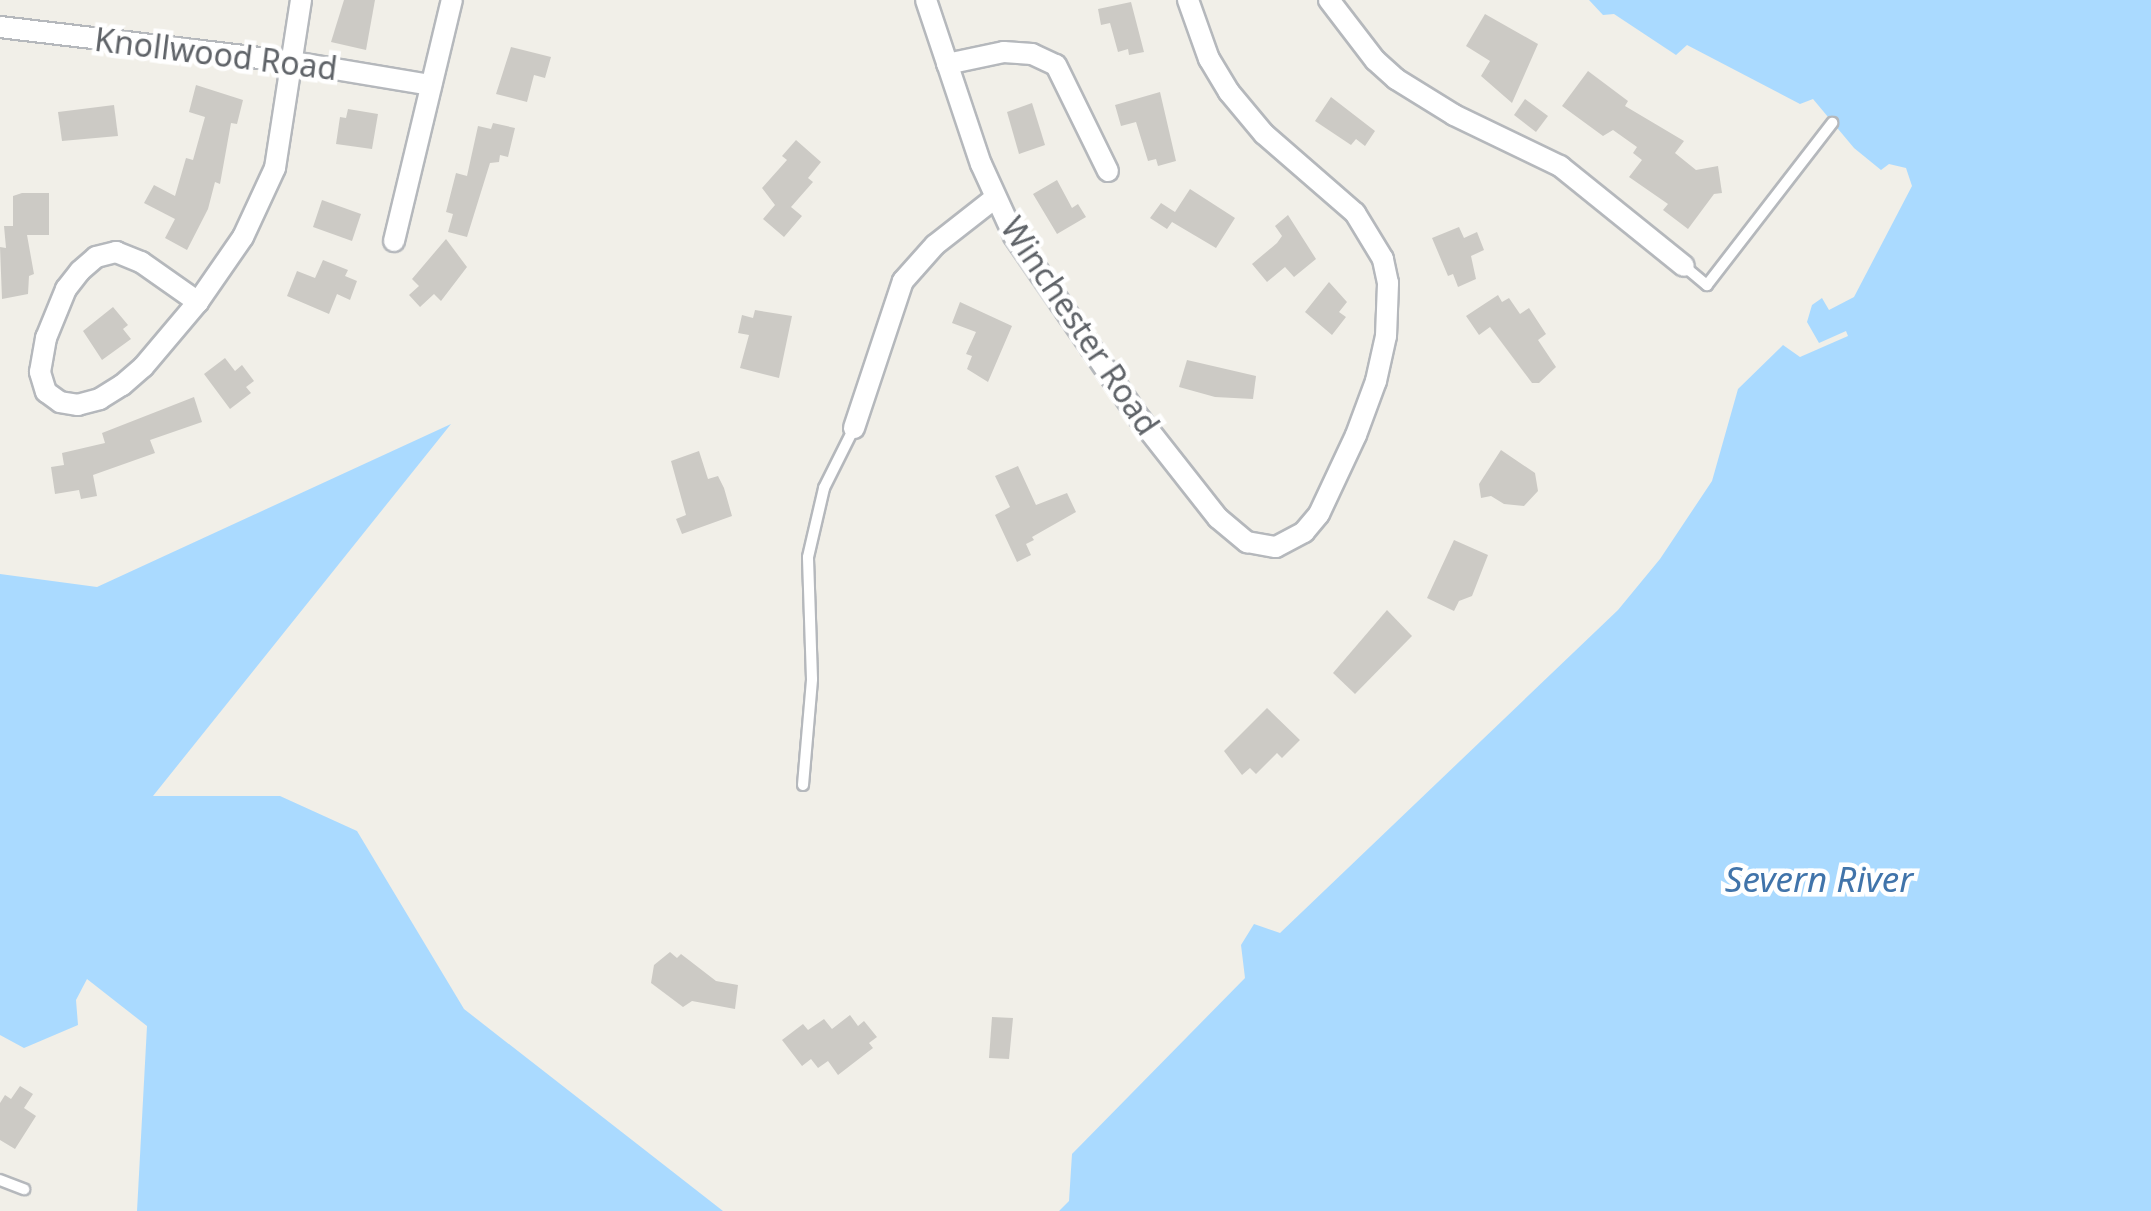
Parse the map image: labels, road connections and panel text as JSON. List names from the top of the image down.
{
  "streets": {
    "street": ["Knollwood Road", "Winchester Road"]
  },
  "water": ["Severn River"]
}
